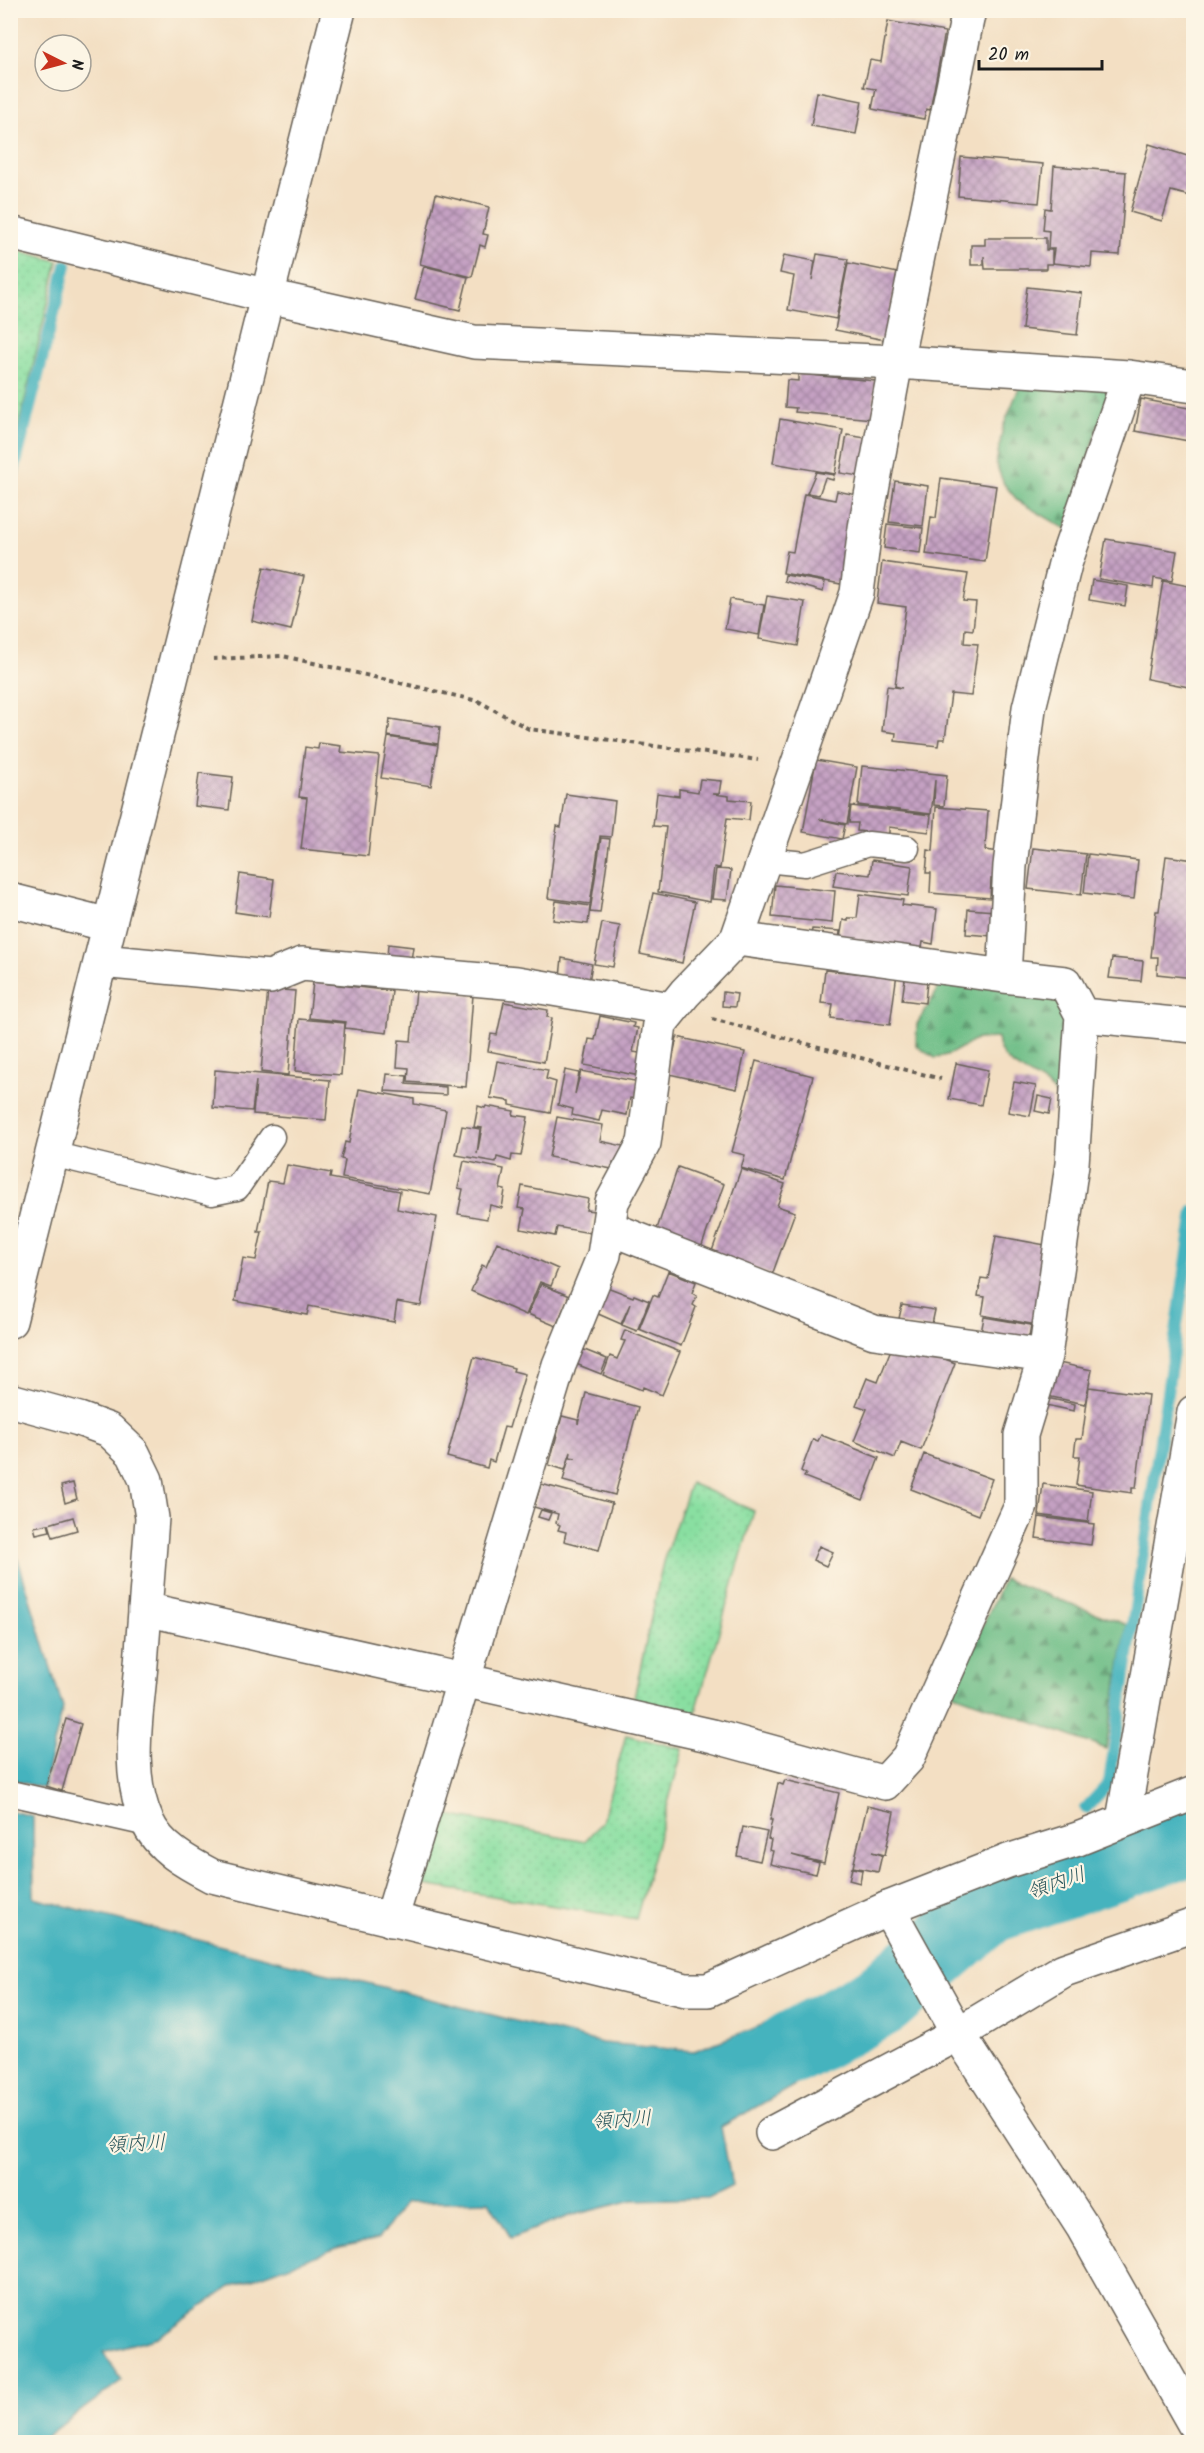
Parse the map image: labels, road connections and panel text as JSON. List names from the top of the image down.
{
  "water": ["領内川"],
  "scale_bar": "20 m",
  "north": "right"
}
